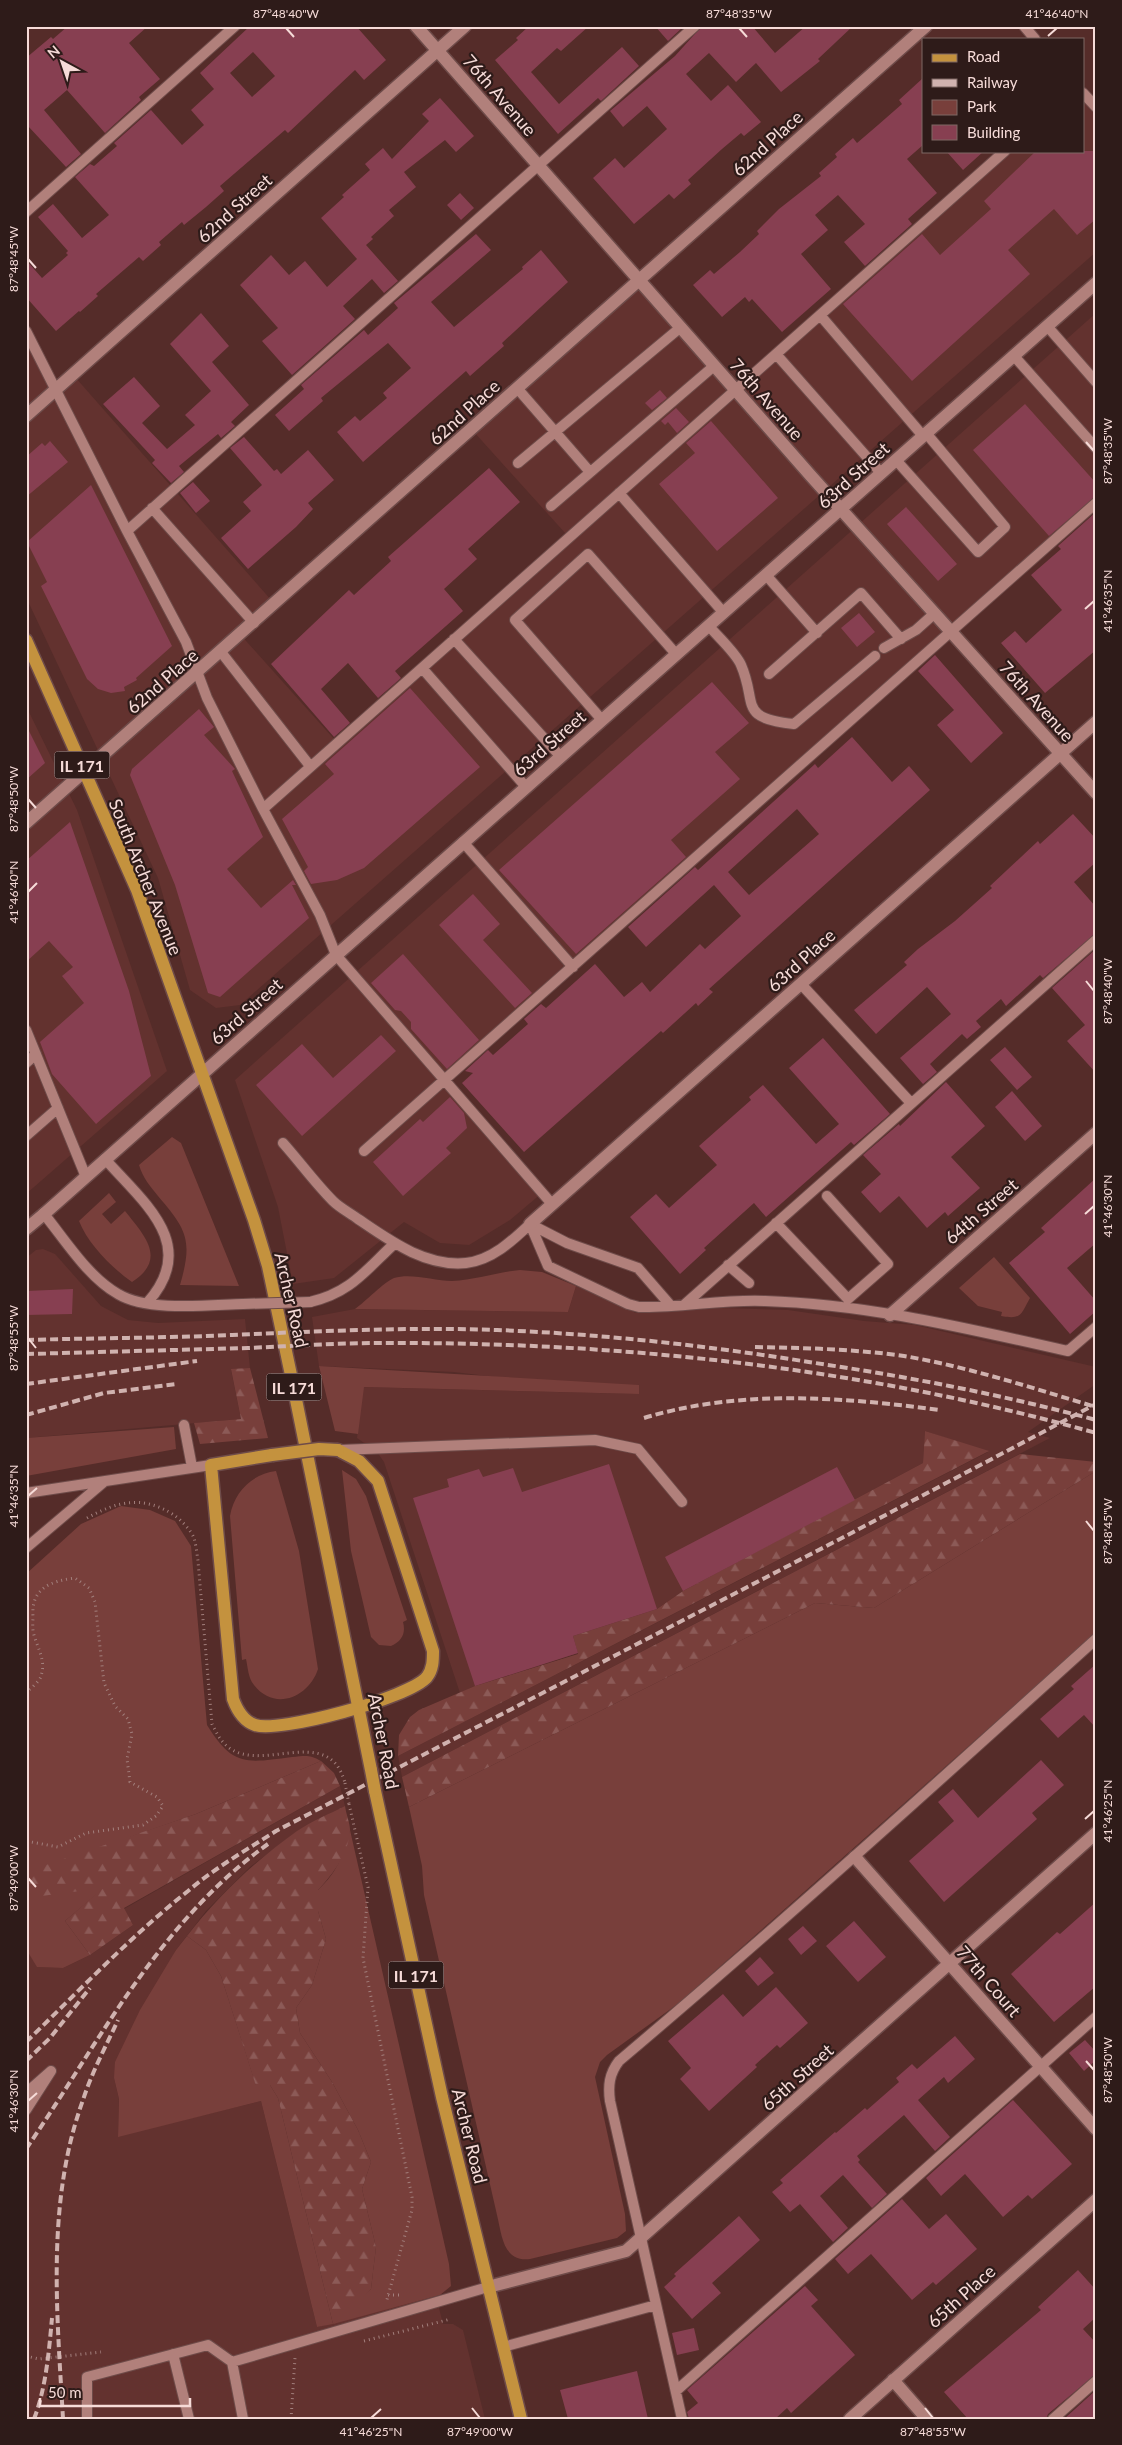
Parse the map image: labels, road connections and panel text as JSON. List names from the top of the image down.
{
  "streets": {
    "main road": ["IL 171", "South Archer Avenue", "Archer Road"],
    "street": [
      "76th Avenue",
      "62nd Place",
      "62nd Street",
      "63rd Street",
      "63rd Place",
      "64th Street",
      "77th Court",
      "65th Street",
      "65th Place"
    ]
  },
  "crossings": [
    ["76th Avenue", "62nd Place"],
    ["76th Avenue", "62nd Street"],
    ["76th Avenue", "63rd Street"],
    ["76th Avenue", "63rd Place"],
    ["62nd Place", "South Archer Avenue"],
    ["63rd Street", "South Archer Avenue"],
    ["63rd Street", "Archer Road"],
    ["South Archer Avenue", "Archer Road"],
    ["Archer Road", "65th Street"],
    ["77th Court", "65th Street"]
  ],
  "legend": [
    "Road",
    "Railway",
    "Park",
    "Building"
  ],
  "scale_bar": "50 m",
  "north": "top left",
  "coordinates": [
    "87°48'40\"W",
    "87°48'35\"W",
    "41°46'40\"N",
    "87°48'45\"W",
    "41°46'35\"N",
    "87°48'50\"W",
    "41°46'30\"N",
    "87°48'55\"W",
    "41°46'25\"N",
    "87°49'00\"W"
  ]
}
